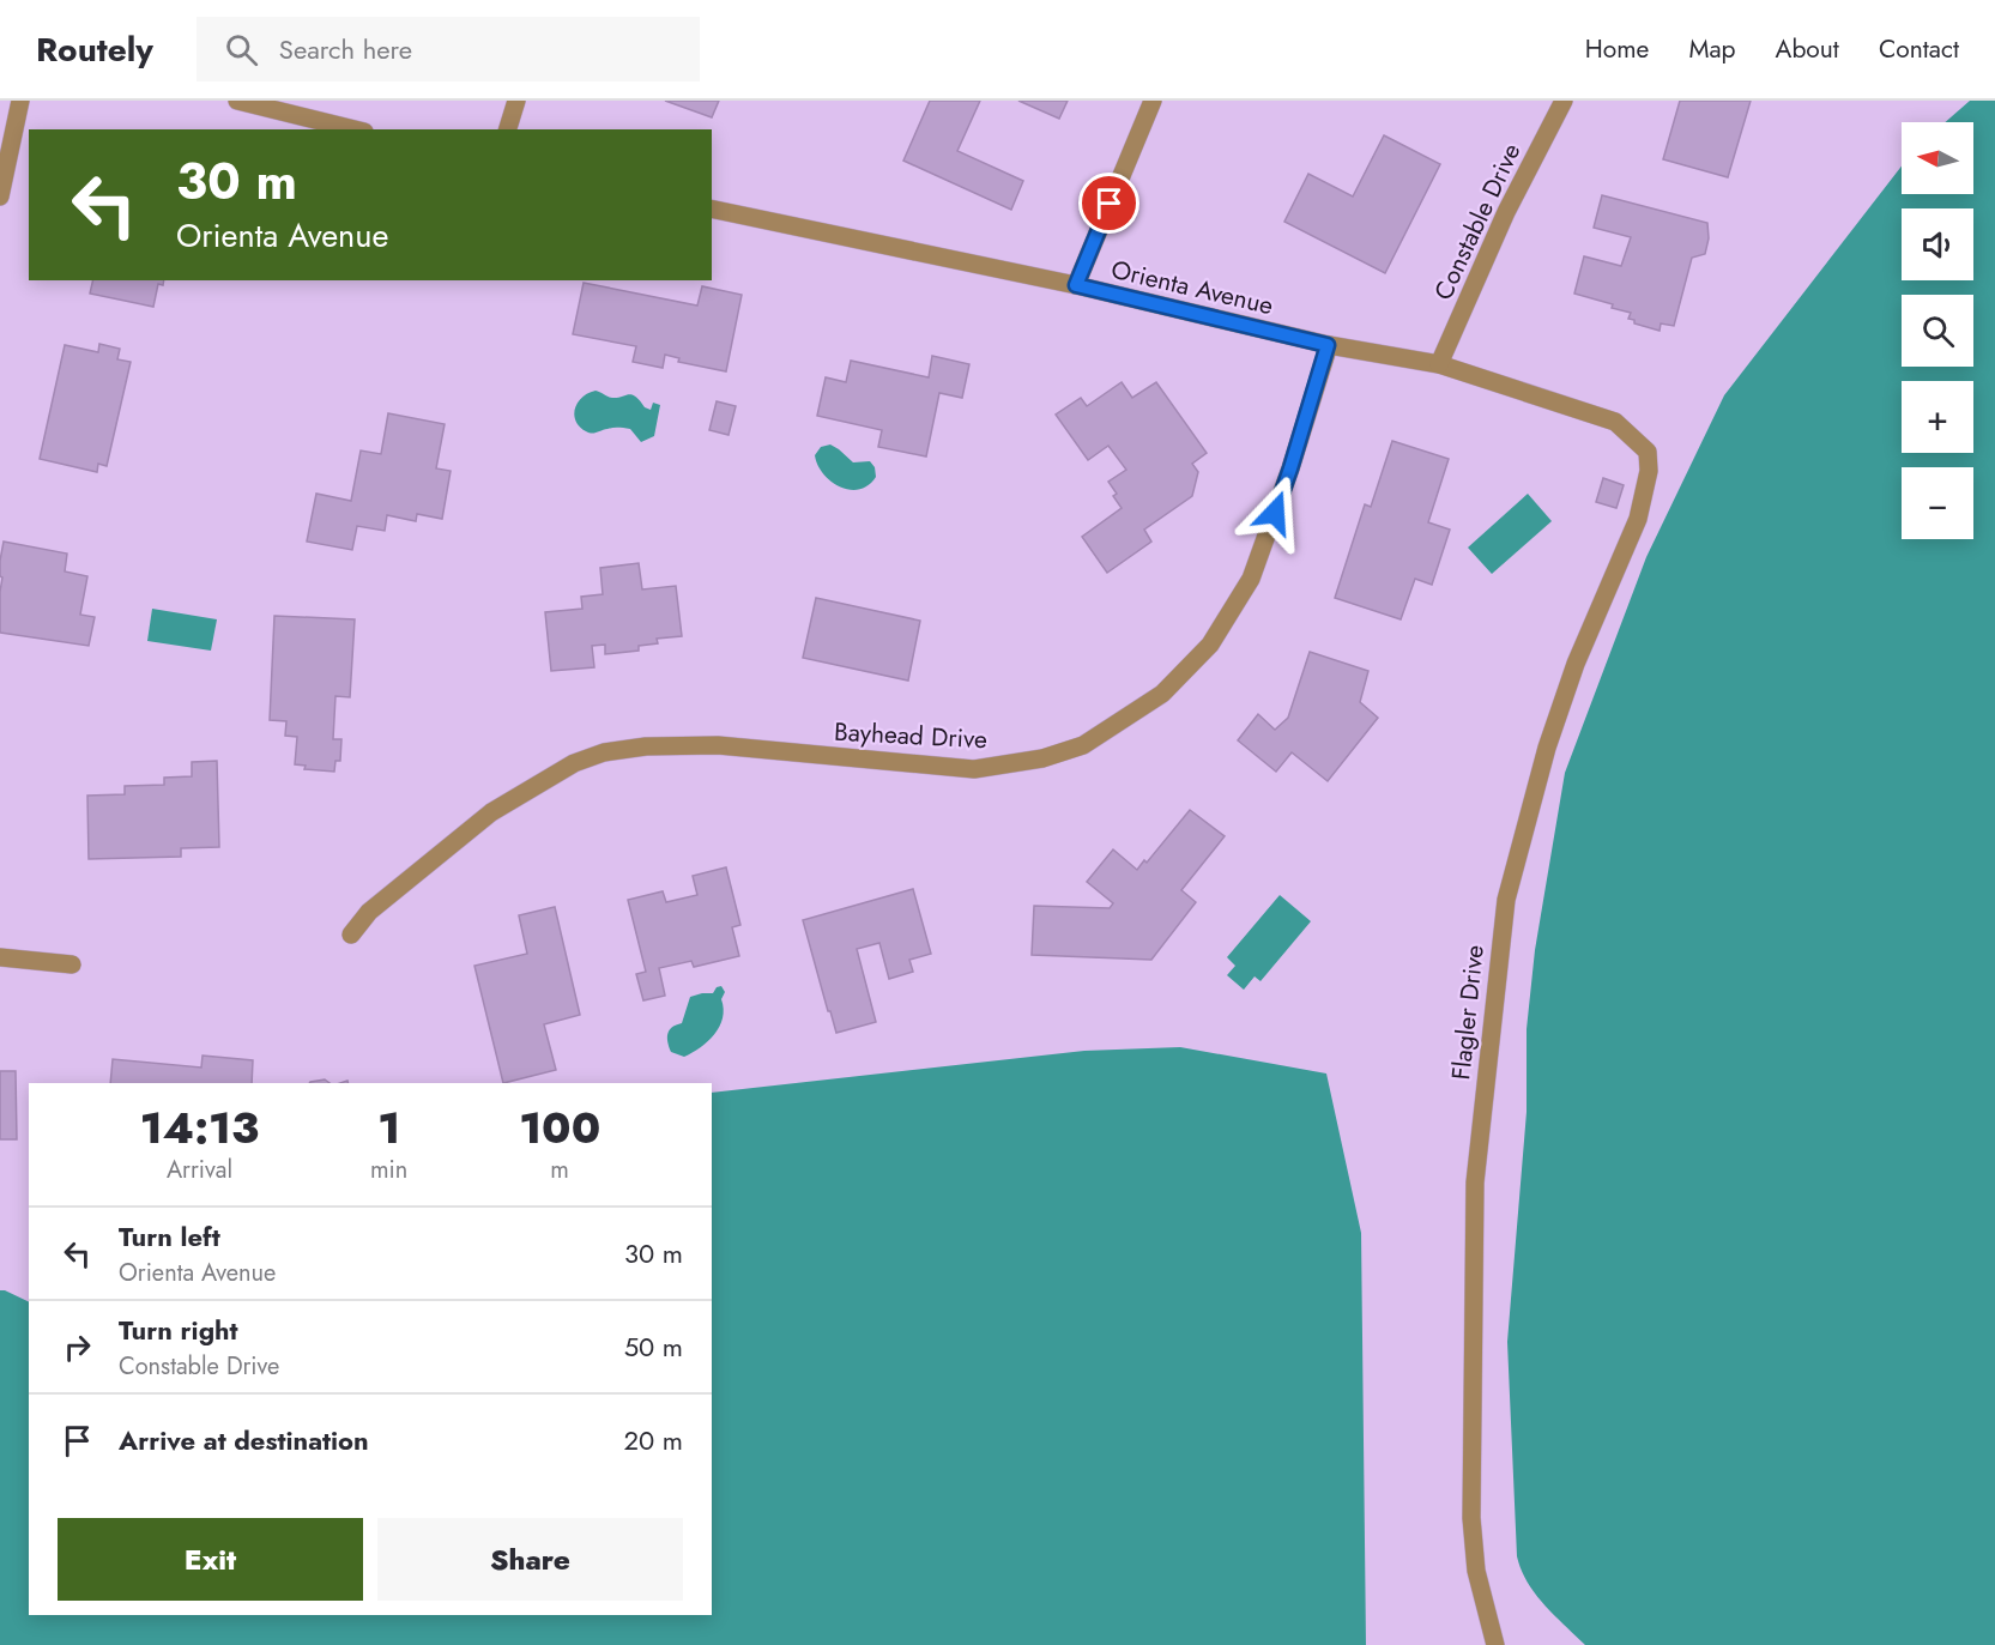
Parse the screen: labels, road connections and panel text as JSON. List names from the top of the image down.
{
  "streets": {
    "street": [
      "Constable Drive",
      "Orienta Avenue",
      "Bayhead Drive",
      "Flagler Drive"
    ]
  },
  "crossings": [
    ["Constable Drive", "Orienta Avenue"],
    ["Orienta Avenue", "Bayhead Drive"],
    ["Orienta Avenue", "Flagler Drive"]
  ],
  "north": "left",
  "page": {
    "header": "Routely",
    "search": "Search here",
    "nav": [
      "Home",
      "Map",
      "About",
      "Contact"
    ],
    "map_buttons": ["+", "−"],
    "turn": ["30 m", "Orienta Avenue"],
    "eta": [
      "14:13",
      "Arrival",
      "1",
      "min",
      "100",
      "m"
    ],
    "list": [
      {
        "name": "Turn left",
        "note": "Orienta Avenue",
        "value": "30 m"
      },
      {
        "name": "Turn right",
        "note": "Constable Drive",
        "value": "50 m"
      },
      {
        "name": "Arrive at destination",
        "value": "20 m"
      }
    ],
    "buttons": ["Exit", "Share"]
  }
}
